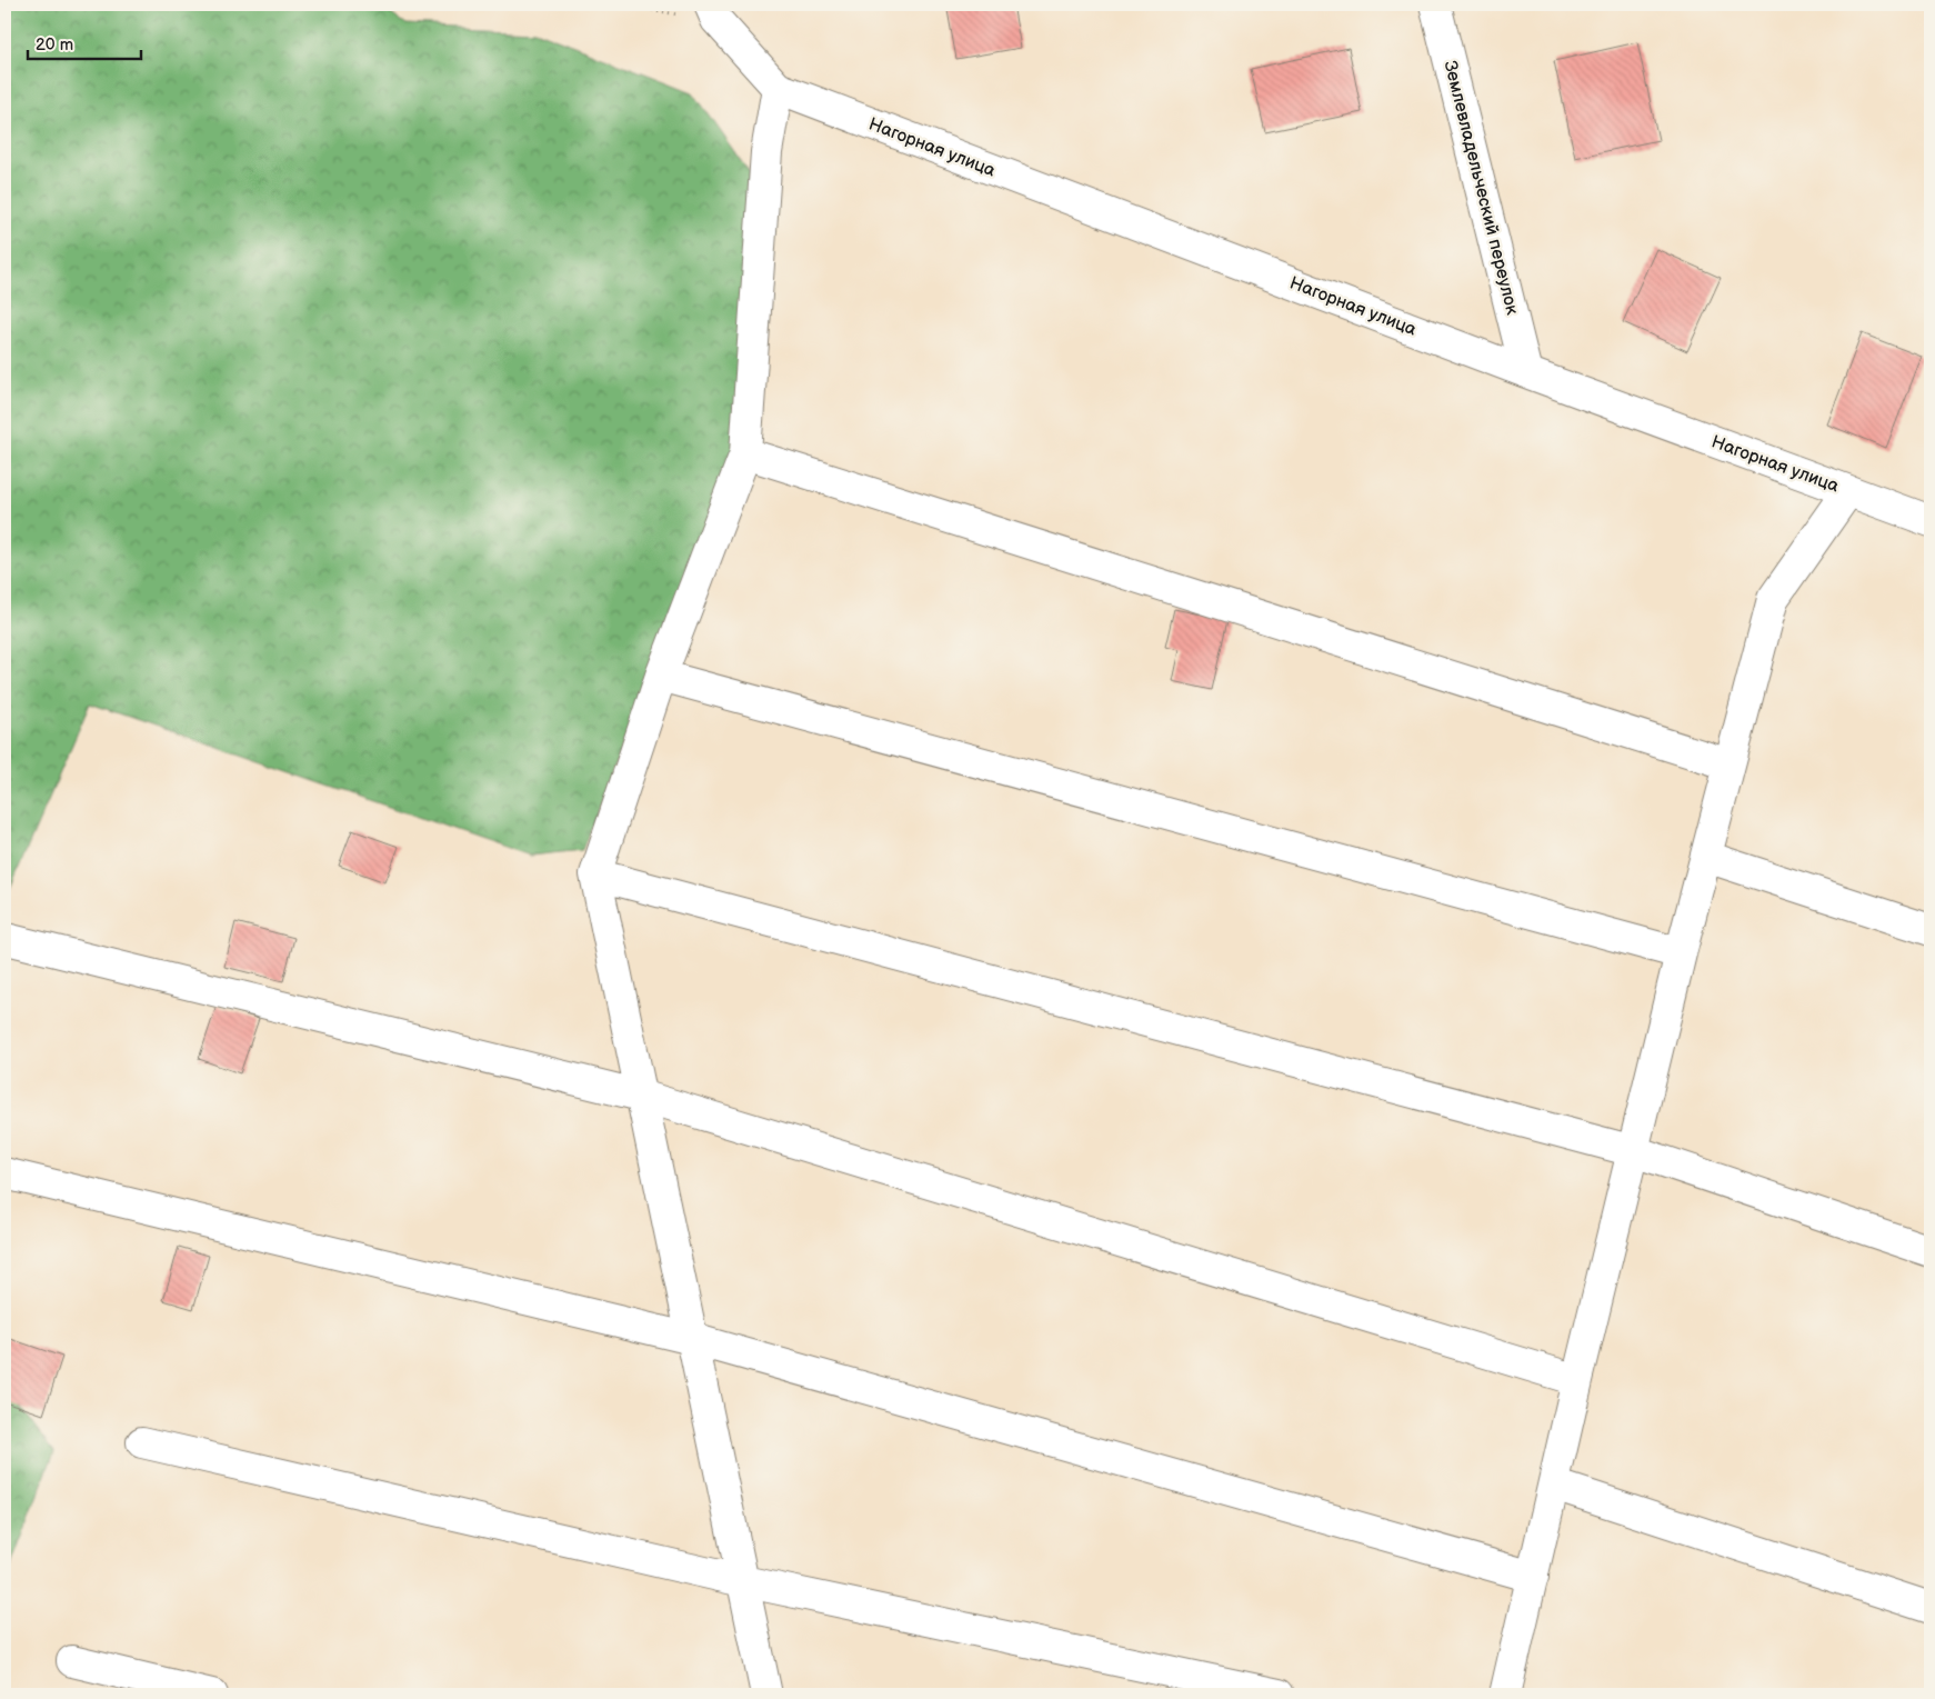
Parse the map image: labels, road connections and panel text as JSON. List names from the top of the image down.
{
  "streets": {
    "street": ["Нагорная улица", "Землевладельческий переулок"]
  },
  "crossings": [
    ["Нагорная улица", "Землевладельческий переулок"]
  ],
  "scale_bar": "20 m"
}
